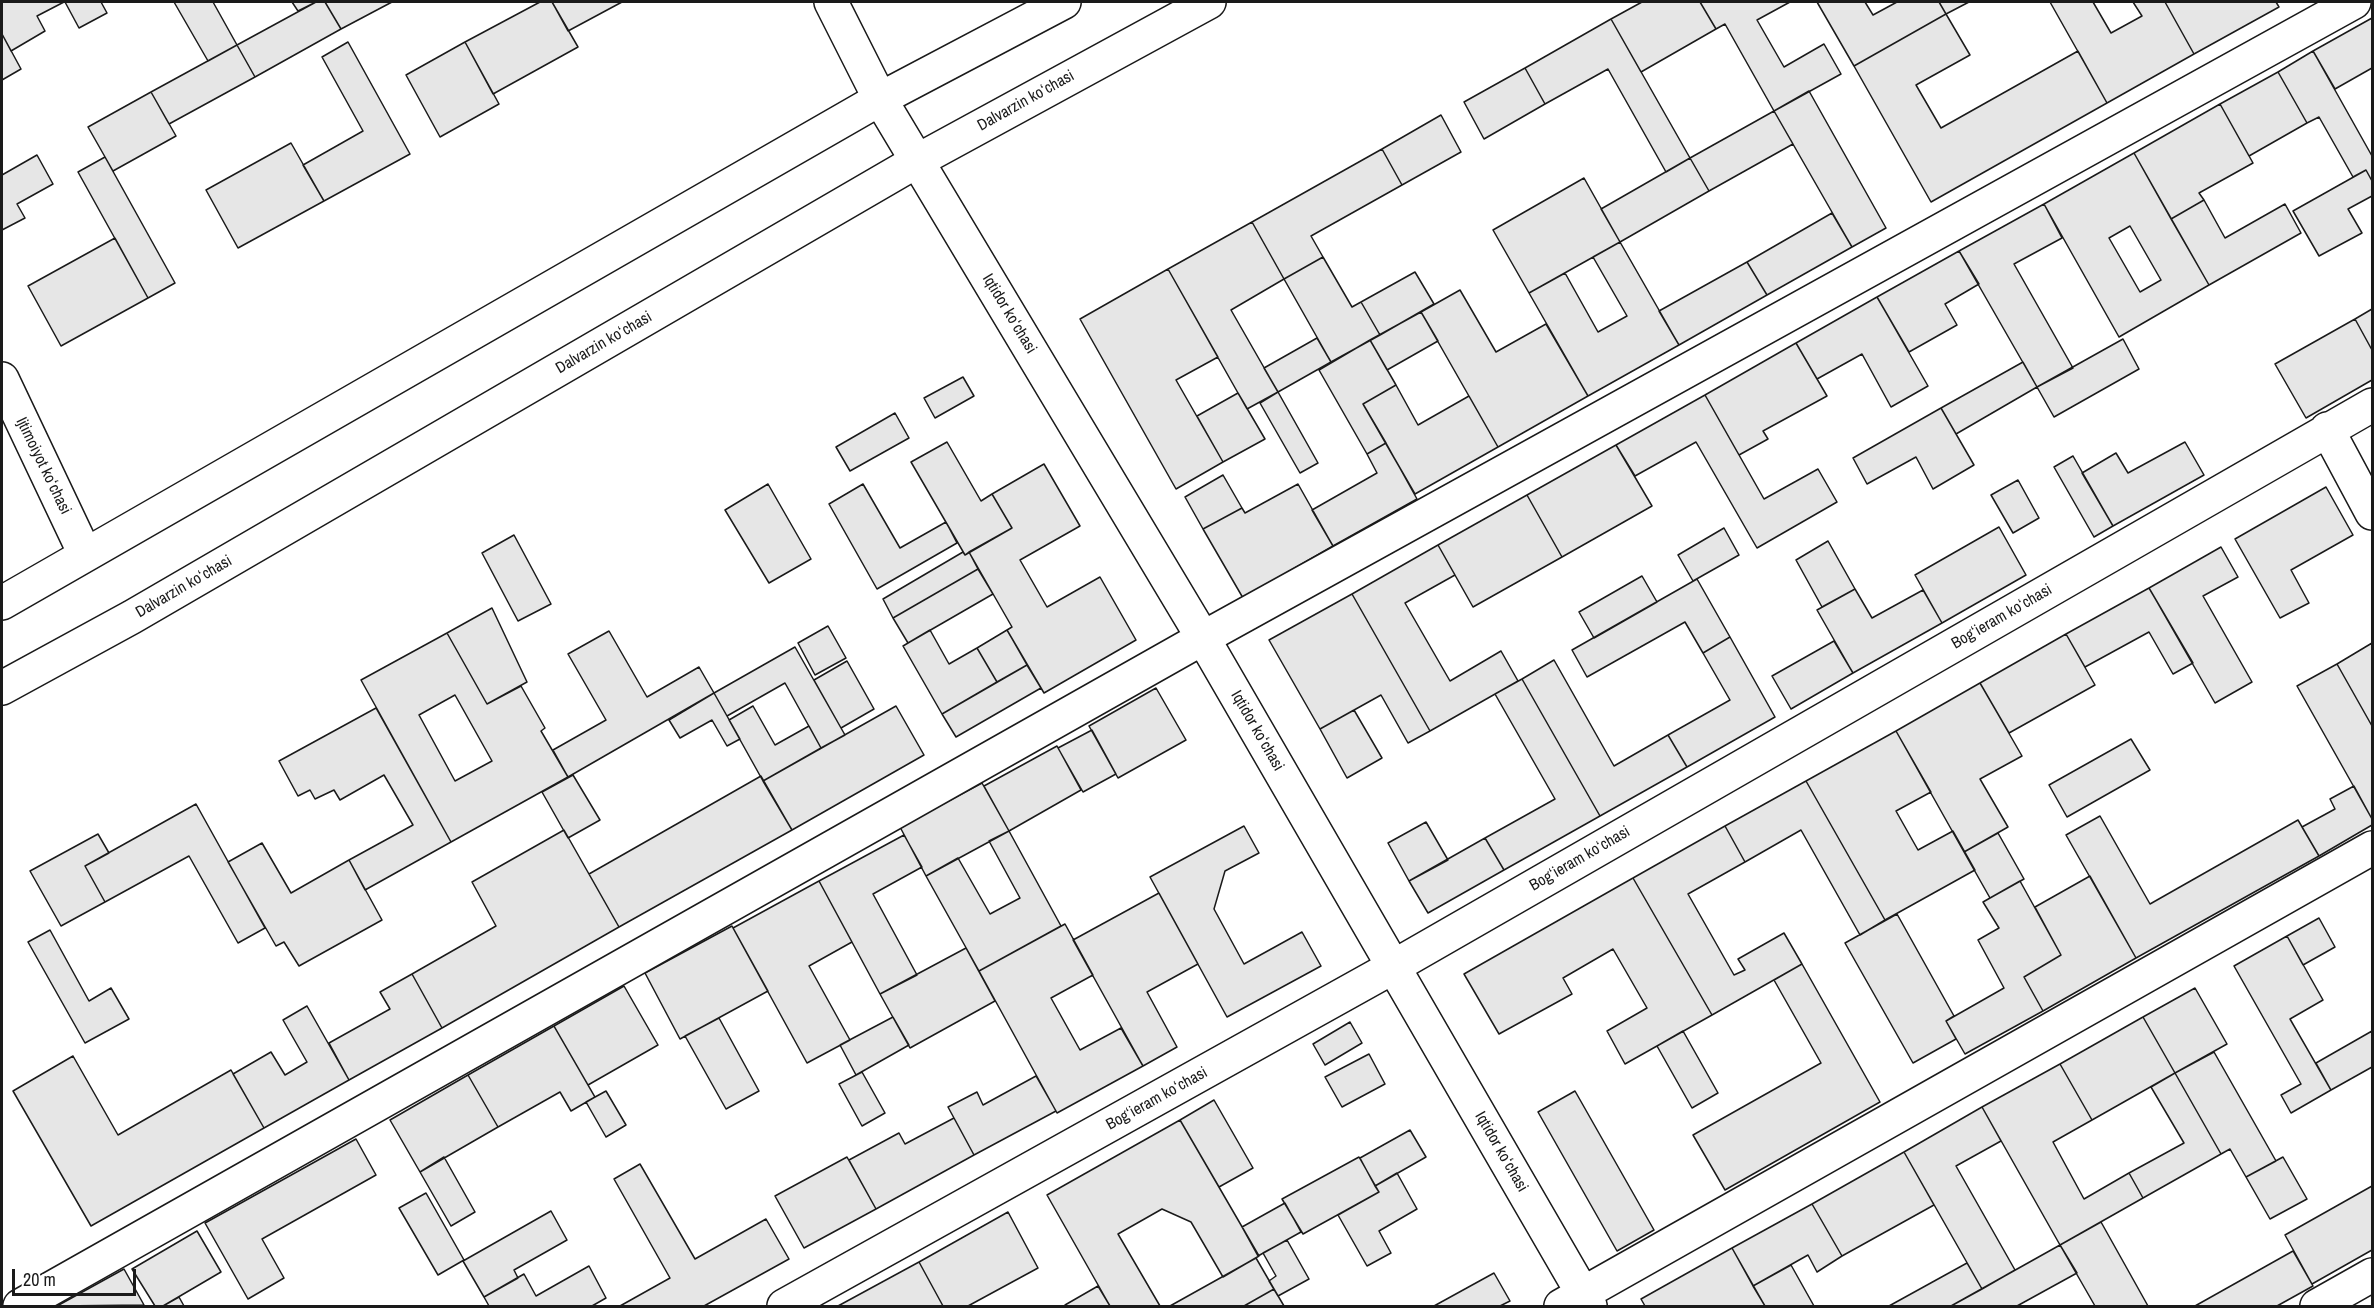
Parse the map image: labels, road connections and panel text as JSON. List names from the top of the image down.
{
  "streets": {
    "street": [
      "Dalvarzin koʻchasi",
      "Iqtidor koʻchasi",
      "Ijtimoiyot koʻchasi",
      "Bogʻieram koʻchasi"
    ]
  },
  "crossings": [
    ["Dalvarzin koʻchasi", "Iqtidor koʻchasi"],
    ["Iqtidor koʻchasi", "Bogʻieram koʻchasi"]
  ],
  "scale_bar": "20 m"
}
